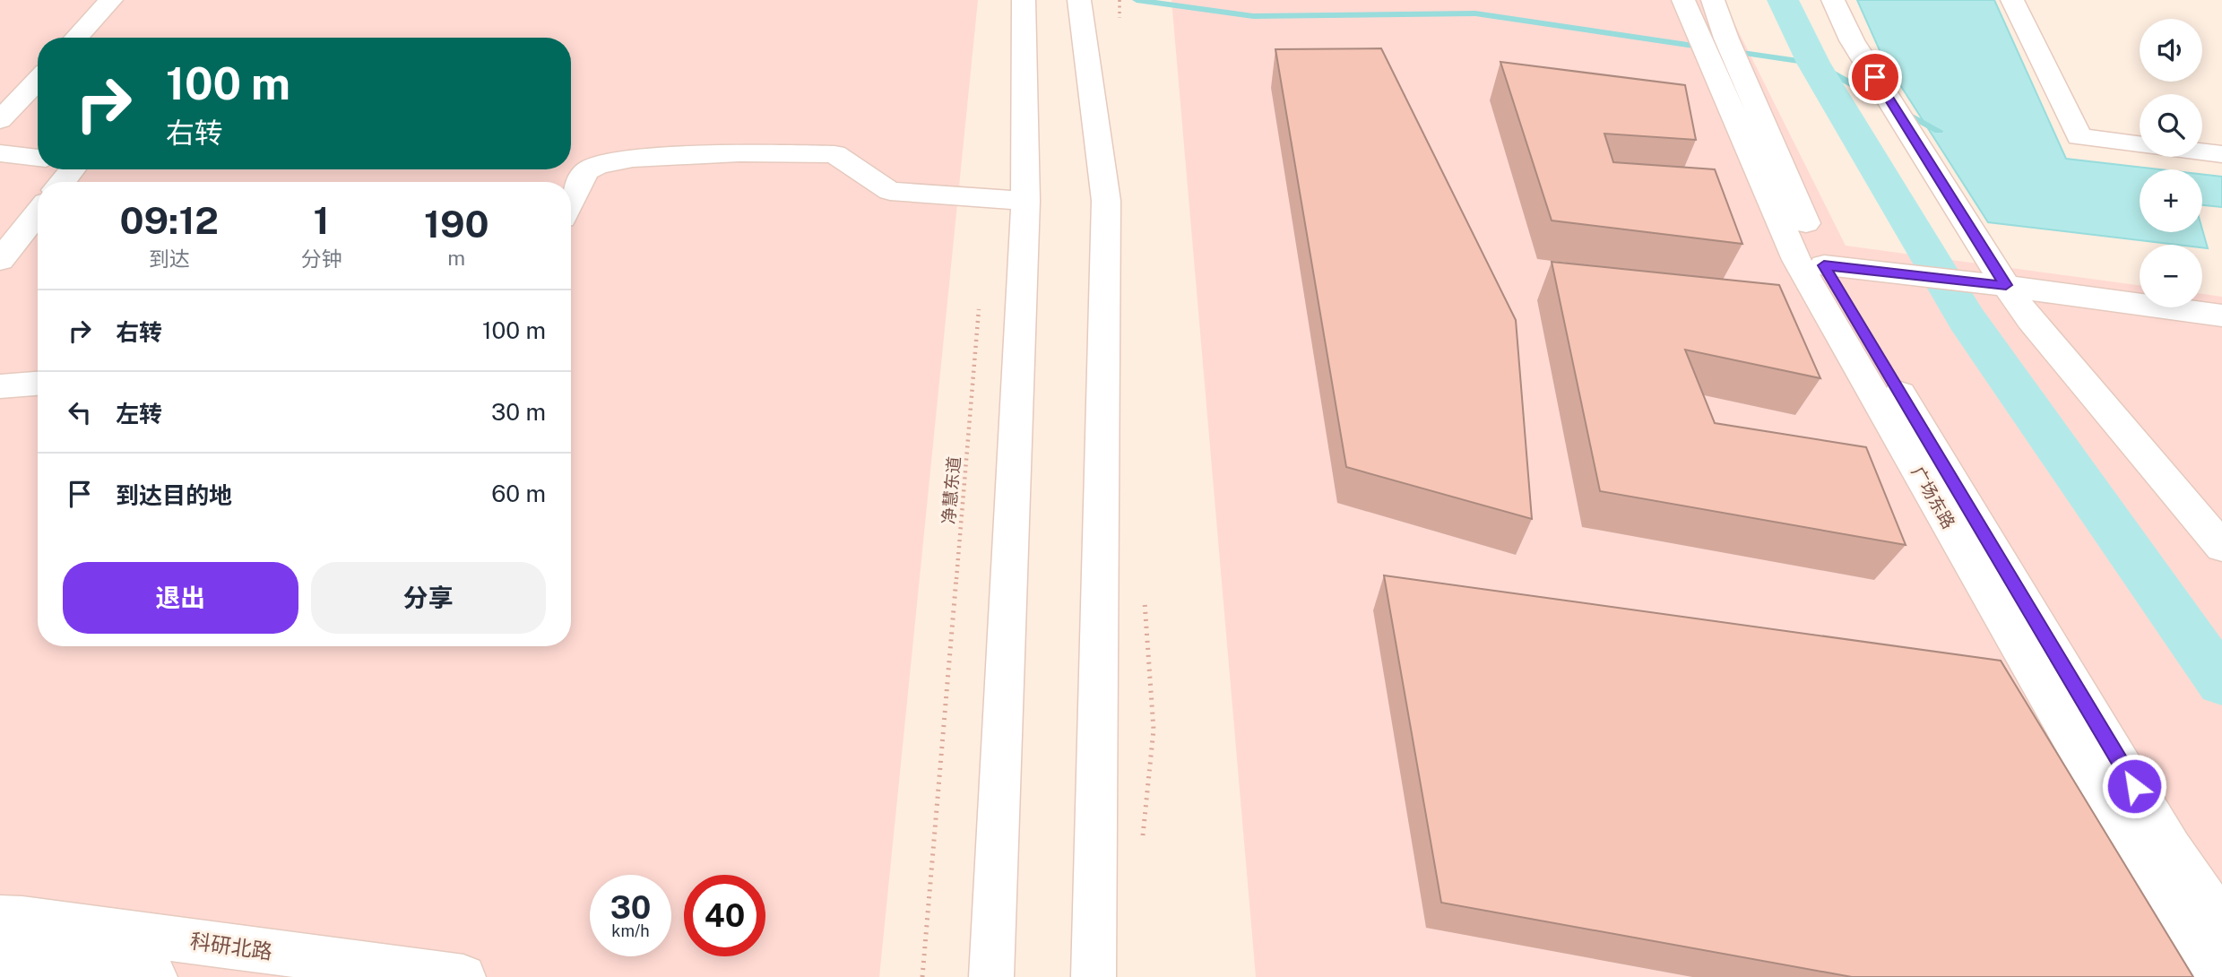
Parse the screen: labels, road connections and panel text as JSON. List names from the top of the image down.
{
  "streets": {
    "street": ["广场东路", "科研北路"],
    "path": ["净慧东道"]
  },
  "page": {
    "map_buttons": ["+", "−"],
    "turn": ["100 m", "右转"],
    "eta": [
      "09:12",
      "到达",
      "1",
      "分钟",
      "190",
      "m"
    ],
    "list": [
      {
        "name": "右转",
        "value": "100 m"
      },
      {
        "name": "左转",
        "value": "30 m"
      },
      {
        "name": "到达目的地",
        "value": "60 m"
      }
    ],
    "buttons": ["退出", "分享"],
    "speed": "30 km/h",
    "limit": "40"
  }
}
